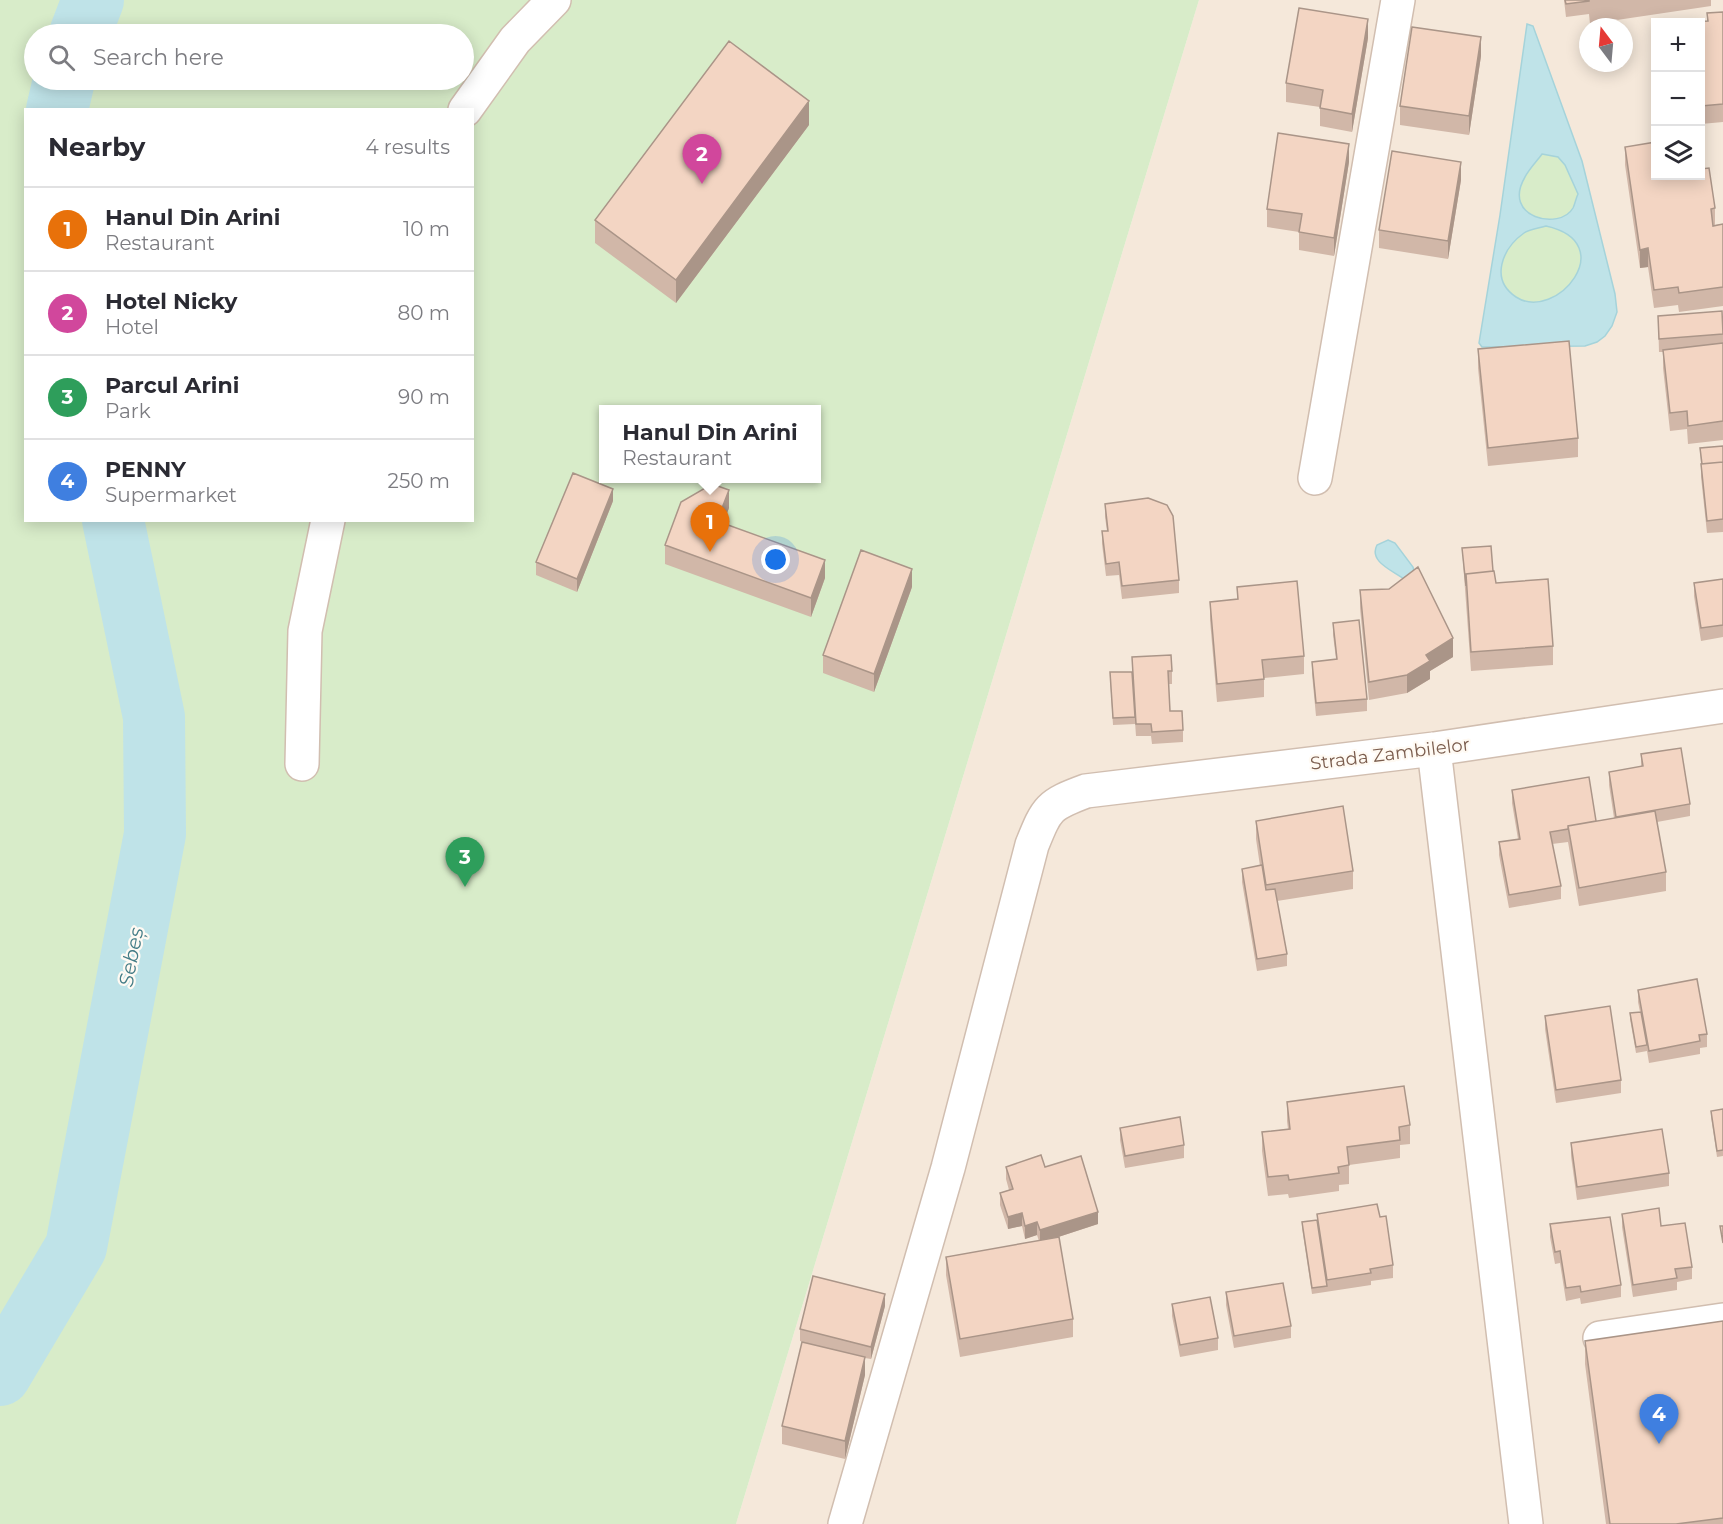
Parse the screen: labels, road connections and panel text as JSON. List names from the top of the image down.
{
  "streets": {
    "street": ["Strada Zambilelor"]
  },
  "water": ["Sebeș"],
  "north": "top",
  "page": {
    "map_buttons": ["+", "−"],
    "search": "Search here",
    "heading": ["Nearby", "4 results"],
    "pins": [
      "2",
      "1",
      "3",
      "4"
    ],
    "list": [
      {
        "mark": "1",
        "name": "Hanul Din Arini",
        "note": "Restaurant",
        "value": "10 m"
      },
      {
        "mark": "2",
        "name": "Hotel Nicky",
        "note": "Hotel",
        "value": "80 m"
      },
      {
        "mark": "3",
        "name": "Parcul Arini",
        "note": "Park",
        "value": "90 m"
      },
      {
        "mark": "4",
        "name": "PENNY",
        "note": "Supermarket",
        "value": "250 m"
      }
    ],
    "popup": ["Hanul Din Arini", "Restaurant"]
  }
}
